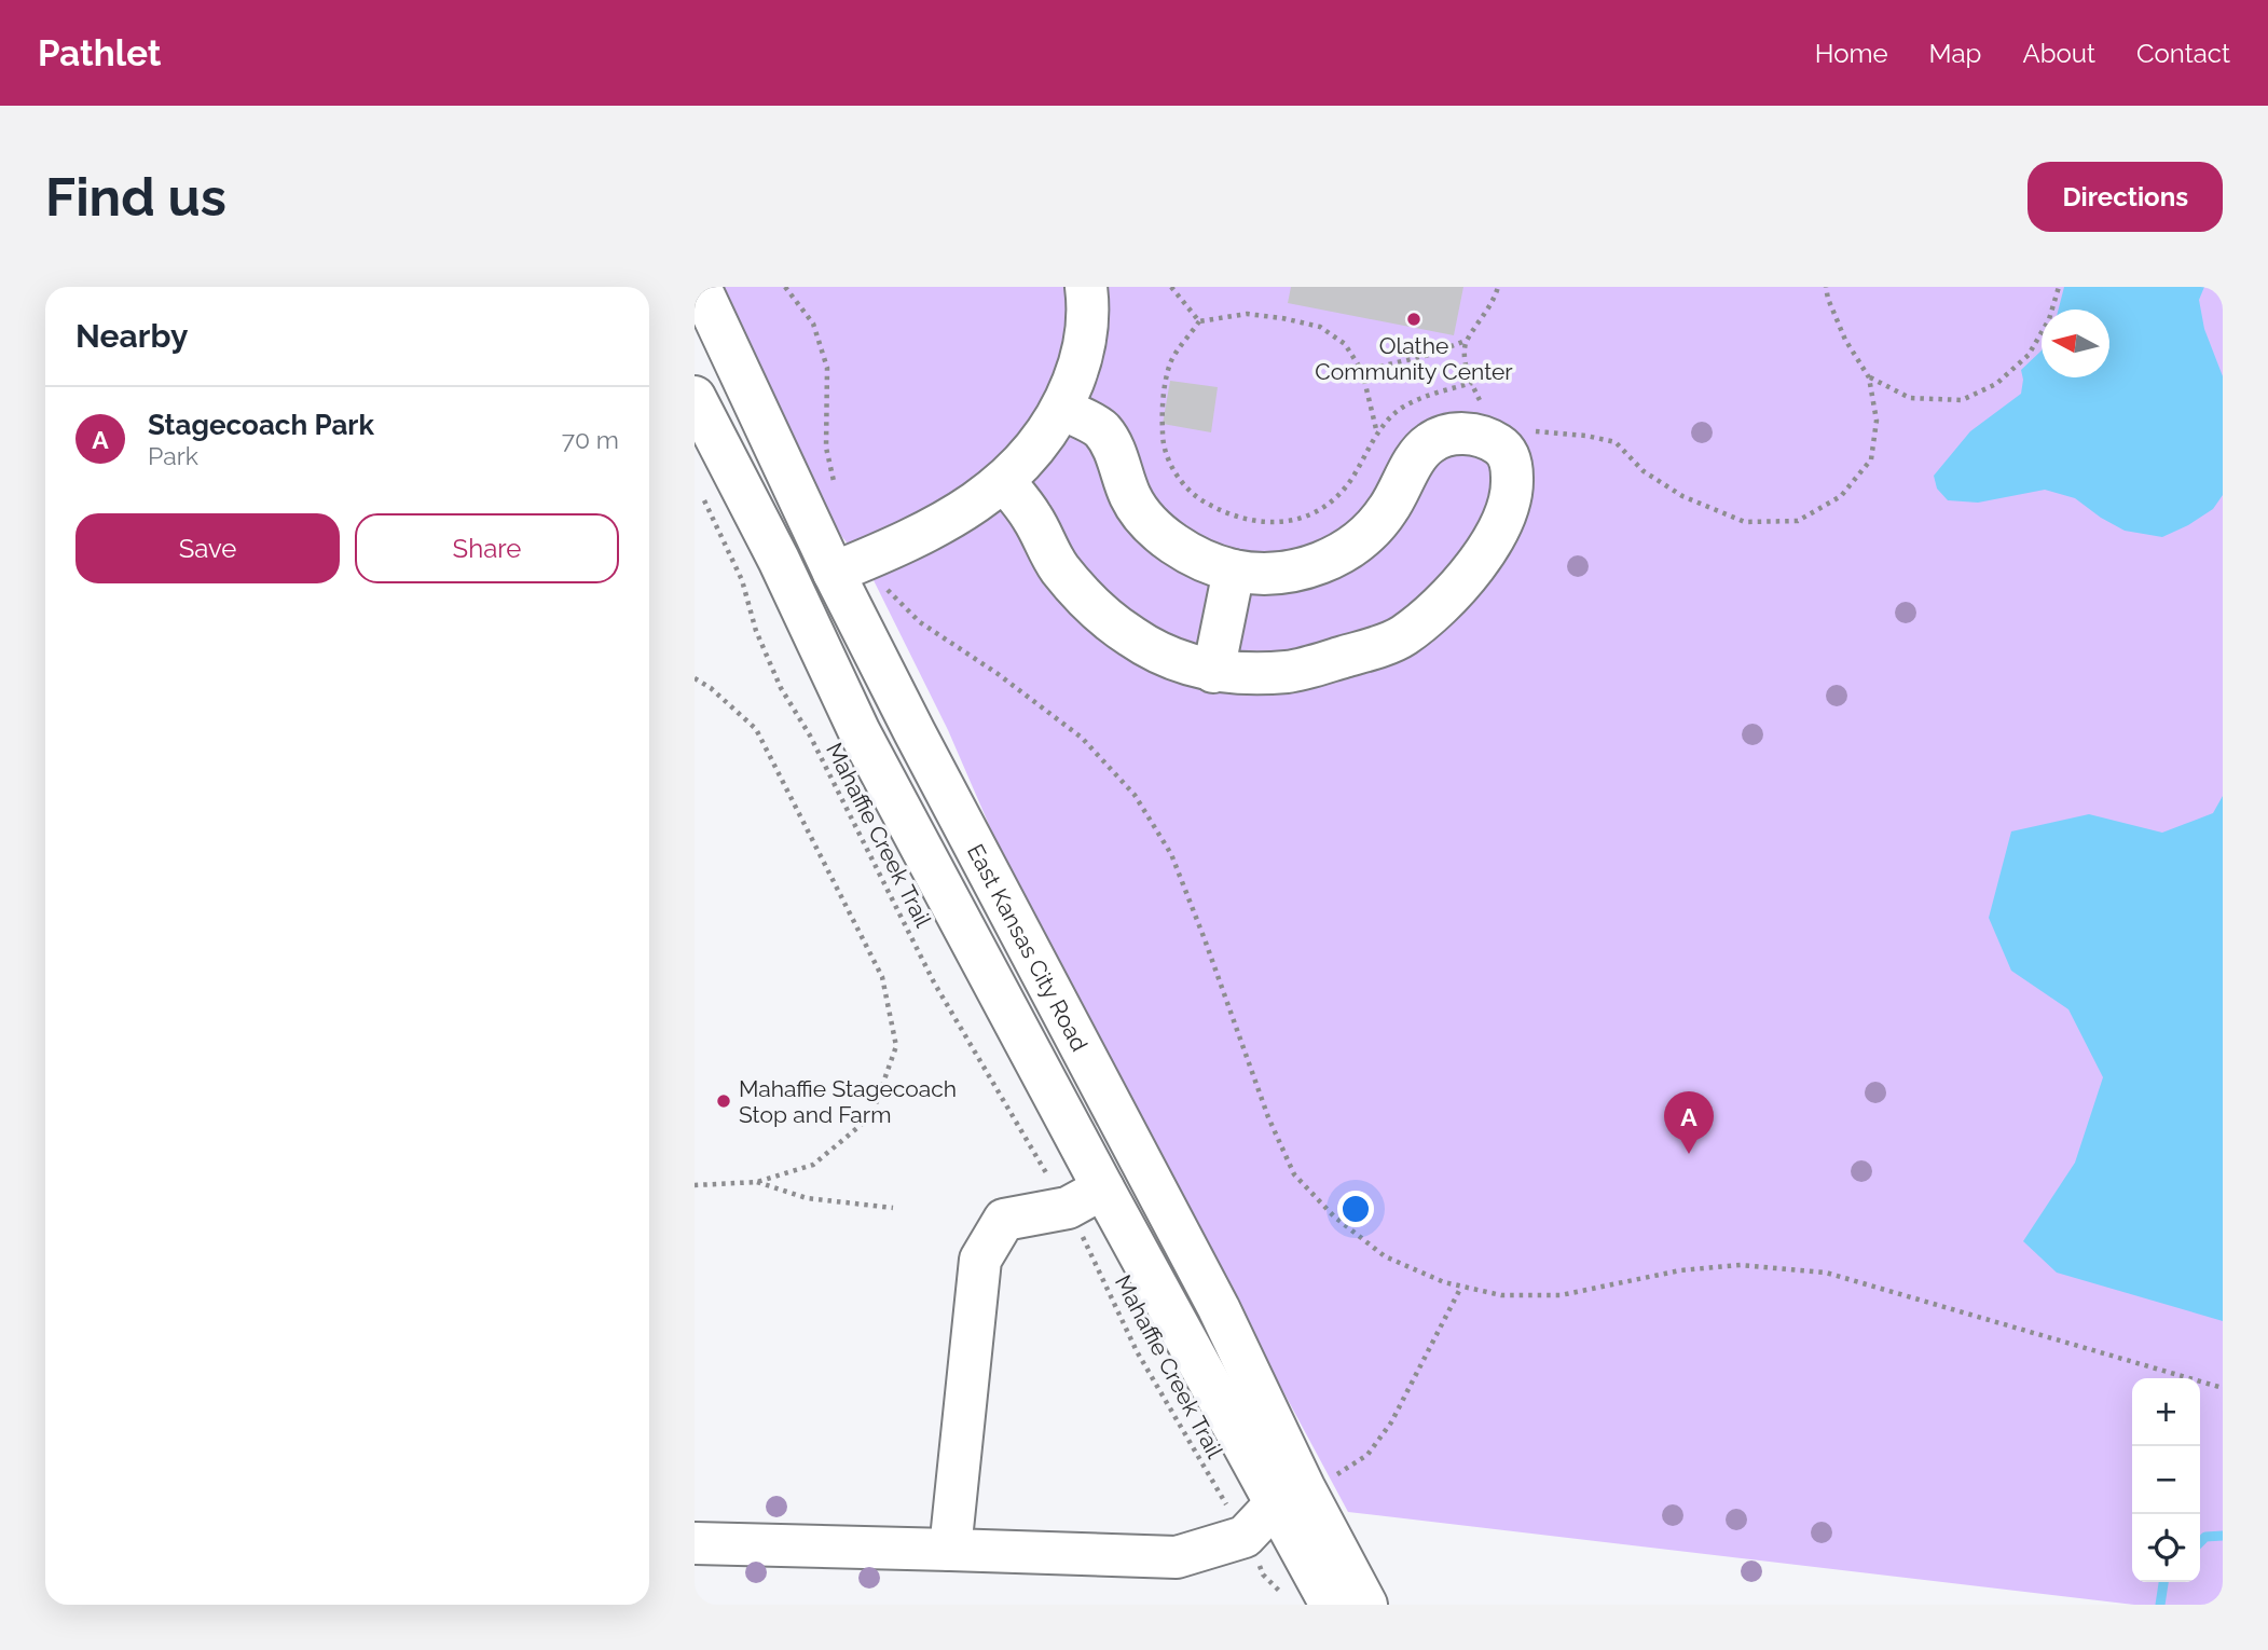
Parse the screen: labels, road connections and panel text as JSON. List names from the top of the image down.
{
  "streets": {
    "street": ["East Kansas City Road"],
    "path": ["Mahaffie Creek Trail"]
  },
  "places": ["Olathe Community Center", "Mahaffie Stagecoach Stop and Farm"],
  "north": "left",
  "page": {
    "header": "Pathlet",
    "nav": [
      "Home",
      "Map",
      "About",
      "Contact"
    ],
    "buttons": [
      "Directions",
      ["Save", "Share"]
    ],
    "title": "Find us",
    "heading": "Nearby",
    "list": [
      {
        "mark": "A",
        "name": "Stagecoach Park",
        "note": "Park",
        "value": "70 m"
      }
    ],
    "pins": "A",
    "map_buttons": ["+", "−"]
  }
}
